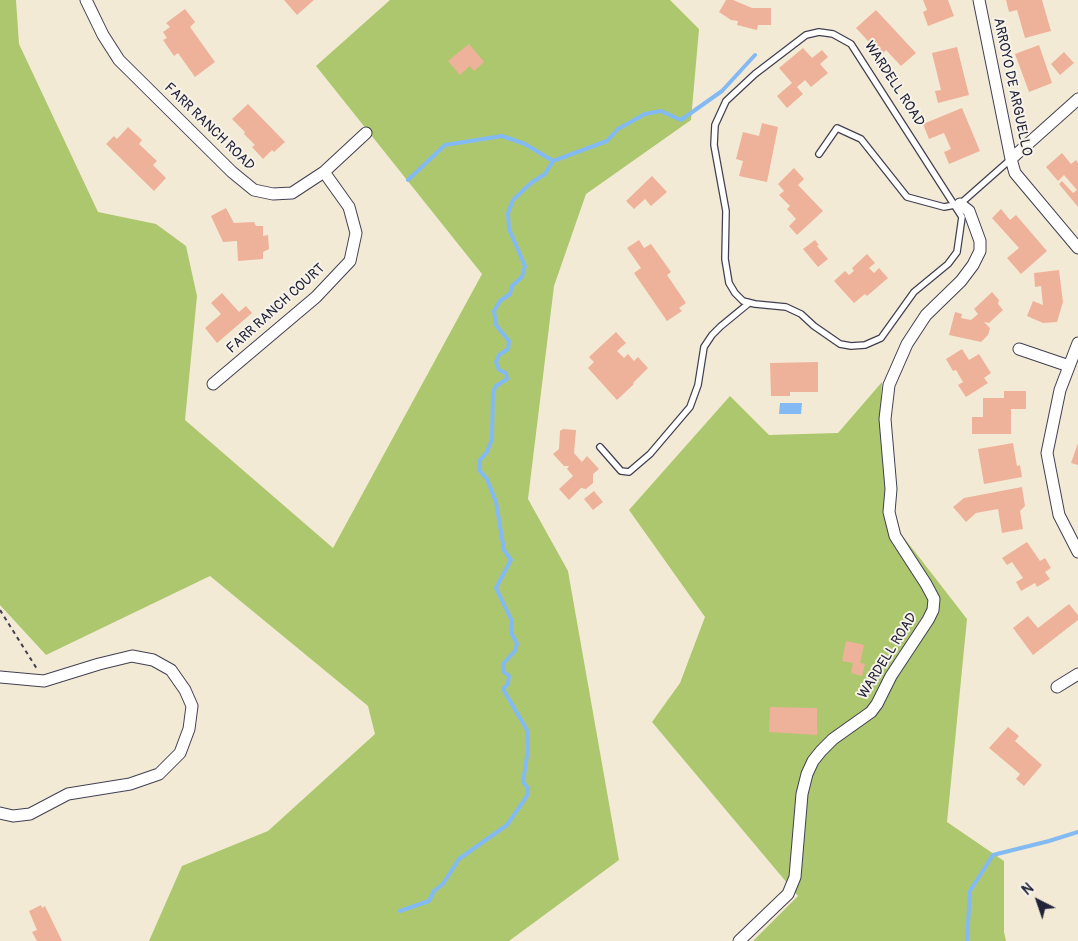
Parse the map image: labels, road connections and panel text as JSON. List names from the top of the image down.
{
  "streets": {
    "street": [
      "WARDELL ROAD",
      "ARROYO DE ARGUELLO",
      "FARR RANCH ROAD",
      "FARR RANCH COURT"
    ]
  },
  "crossings": [
    ["FARR RANCH ROAD", "FARR RANCH COURT"]
  ],
  "north": "top left"
}
